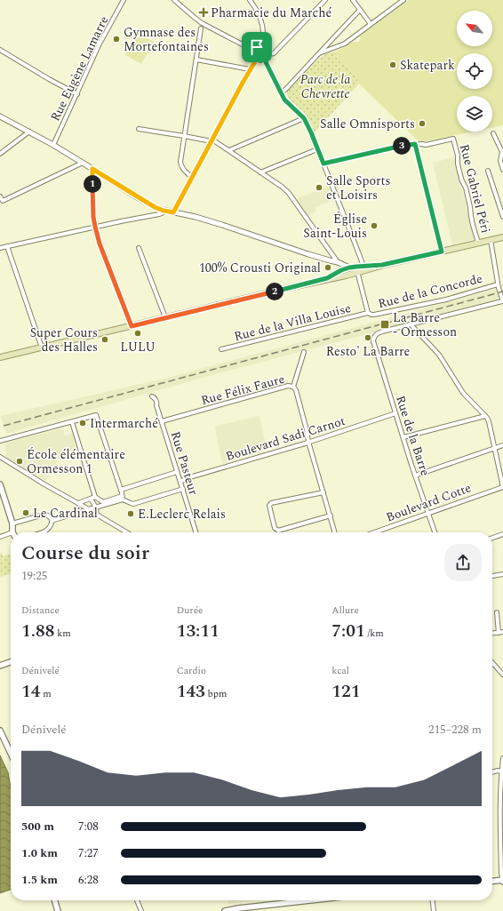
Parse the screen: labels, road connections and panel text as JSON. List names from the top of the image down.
{
  "streets": {
    "street": [
      "Rue Eugène Lamarre",
      "Rue Gabriel Péri",
      "Rue de la Concorde",
      "Rue de la Villa Louise",
      "Rue Félix Faure",
      "Rue de la Barre",
      "Boulevard Sadi Carnot",
      "Rue Pasteur",
      "Boulevard Cotte"
    ]
  },
  "crossings": [
    ["Rue de la Concorde", "Rue de la Villa Louise"],
    ["Rue Félix Faure", "Boulevard Sadi Carnot"],
    ["Rue Félix Faure", "Rue Pasteur"],
    ["Rue de la Barre", "Boulevard Sadi Carnot"],
    ["Rue de la Barre", "Boulevard Cotte"],
    ["Boulevard Sadi Carnot", "Rue Pasteur"]
  ],
  "parks": ["Parc de la Chevrette"],
  "places": {
    "health": ["Pharmacie du Marché"],
    "other": [
      "Gymnase des Mortefontaines",
      "Skatepark",
      "Salle Omnisports",
      "Salle Sports et Loisirs",
      "Église Saint-Louis",
      "100% Crousti Original",
      "LULU",
      "Resto' La Barre",
      "Super Cours des Halles",
      "Intermarché",
      "École élémentaire Ormesson 1",
      "Le Cardinal",
      "E.Leclerc Relais"
    ],
    "transit": ["La Barre - Ormesson"]
  },
  "north": "top left",
  "page": {
    "pins": ["3", "1", "2"],
    "heading": ["Course du soir", "19:25"],
    "stats": [
      ["Distance", "1.88 km"],
      ["Durée", "13:11"],
      ["Allure", "7:01 /km"],
      ["Dénivelé", "14 m"],
      ["Cardio", "143 bpm"],
      ["kcal", "121"]
    ],
    "chart": ["Dénivelé", "215–228 m"],
    "list": [
      {
        "name": "500 m",
        "note": "7:08"
      },
      {
        "name": "1.0 km",
        "note": "7:27"
      },
      {
        "name": "1.5 km",
        "note": "6:28"
      }
    ]
  }
}
